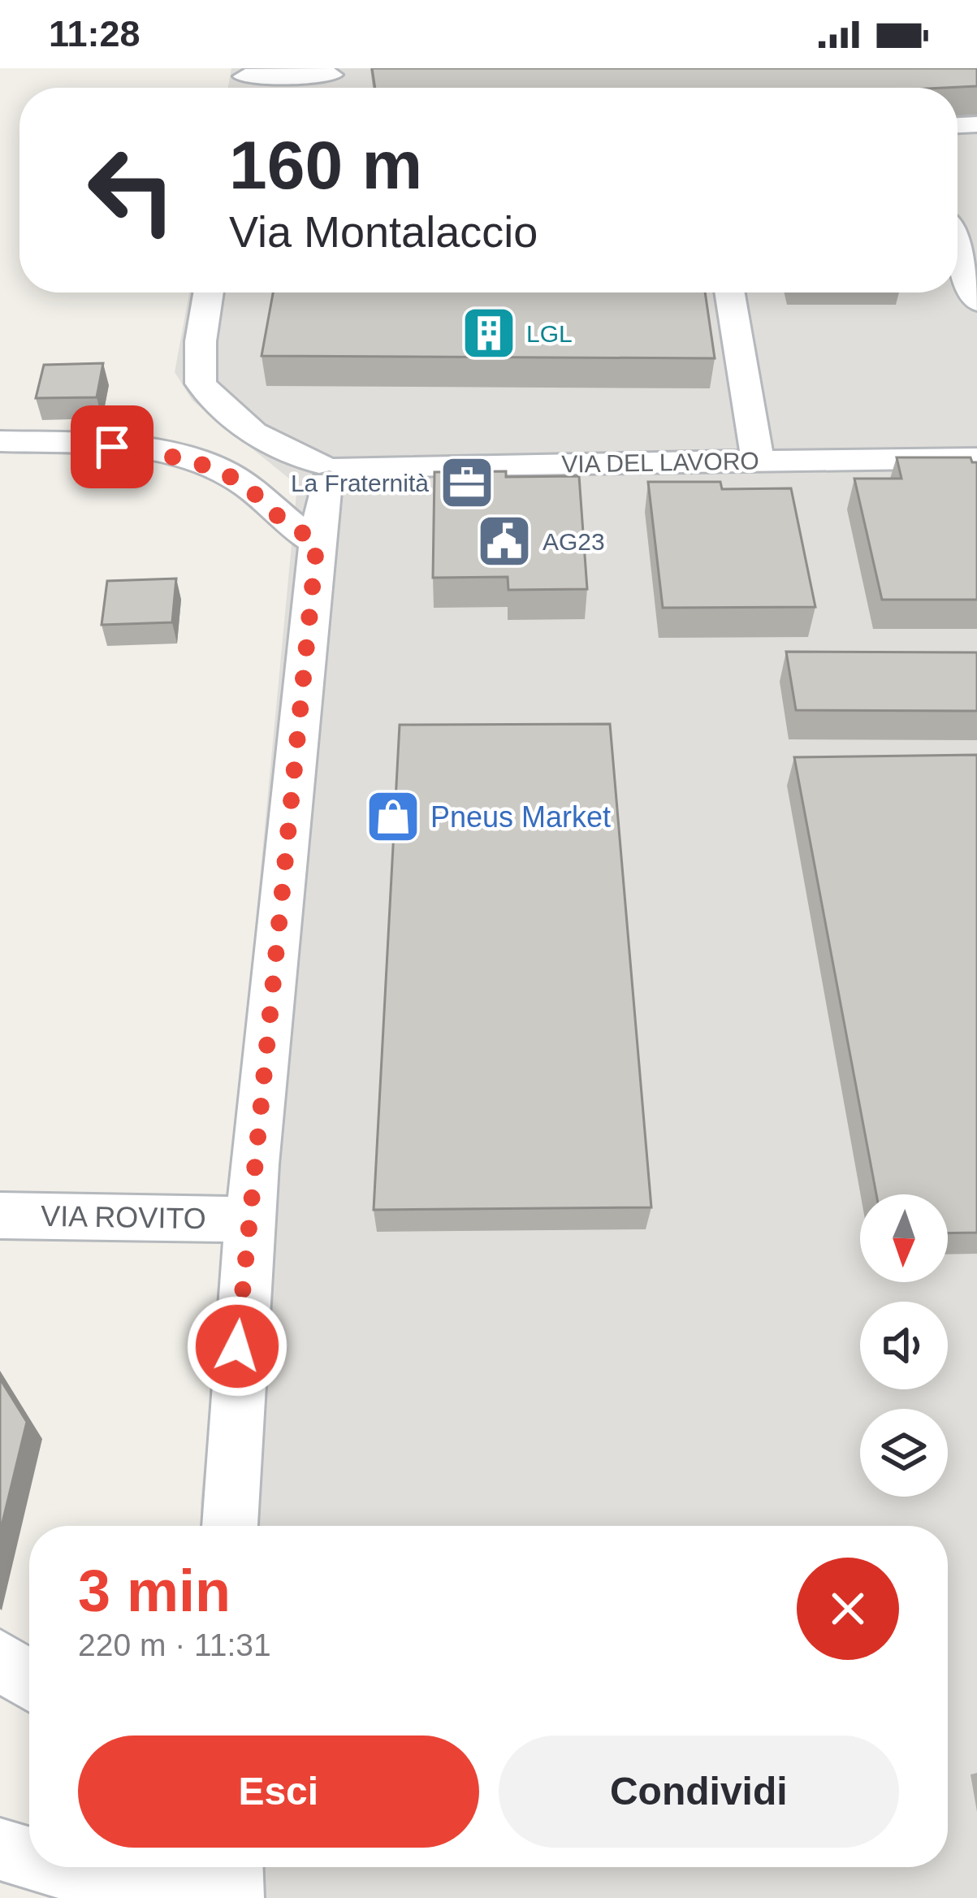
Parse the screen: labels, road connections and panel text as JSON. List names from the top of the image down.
{
  "streets": {
    "street": ["VIA DEL LAVORO", "VIA ROVITO"]
  },
  "places": {
    "building": ["LGL"],
    "office": ["La Fraternità"],
    "public building": ["AG23"],
    "shop": ["Pneus Market"]
  },
  "north": "bottom",
  "page": {
    "status": "11:28",
    "turn": ["160 m", "Via Montalaccio"],
    "heading": ["3 min", "220 m · 11:31"],
    "buttons": ["Esci", "Condividi"]
  }
}
